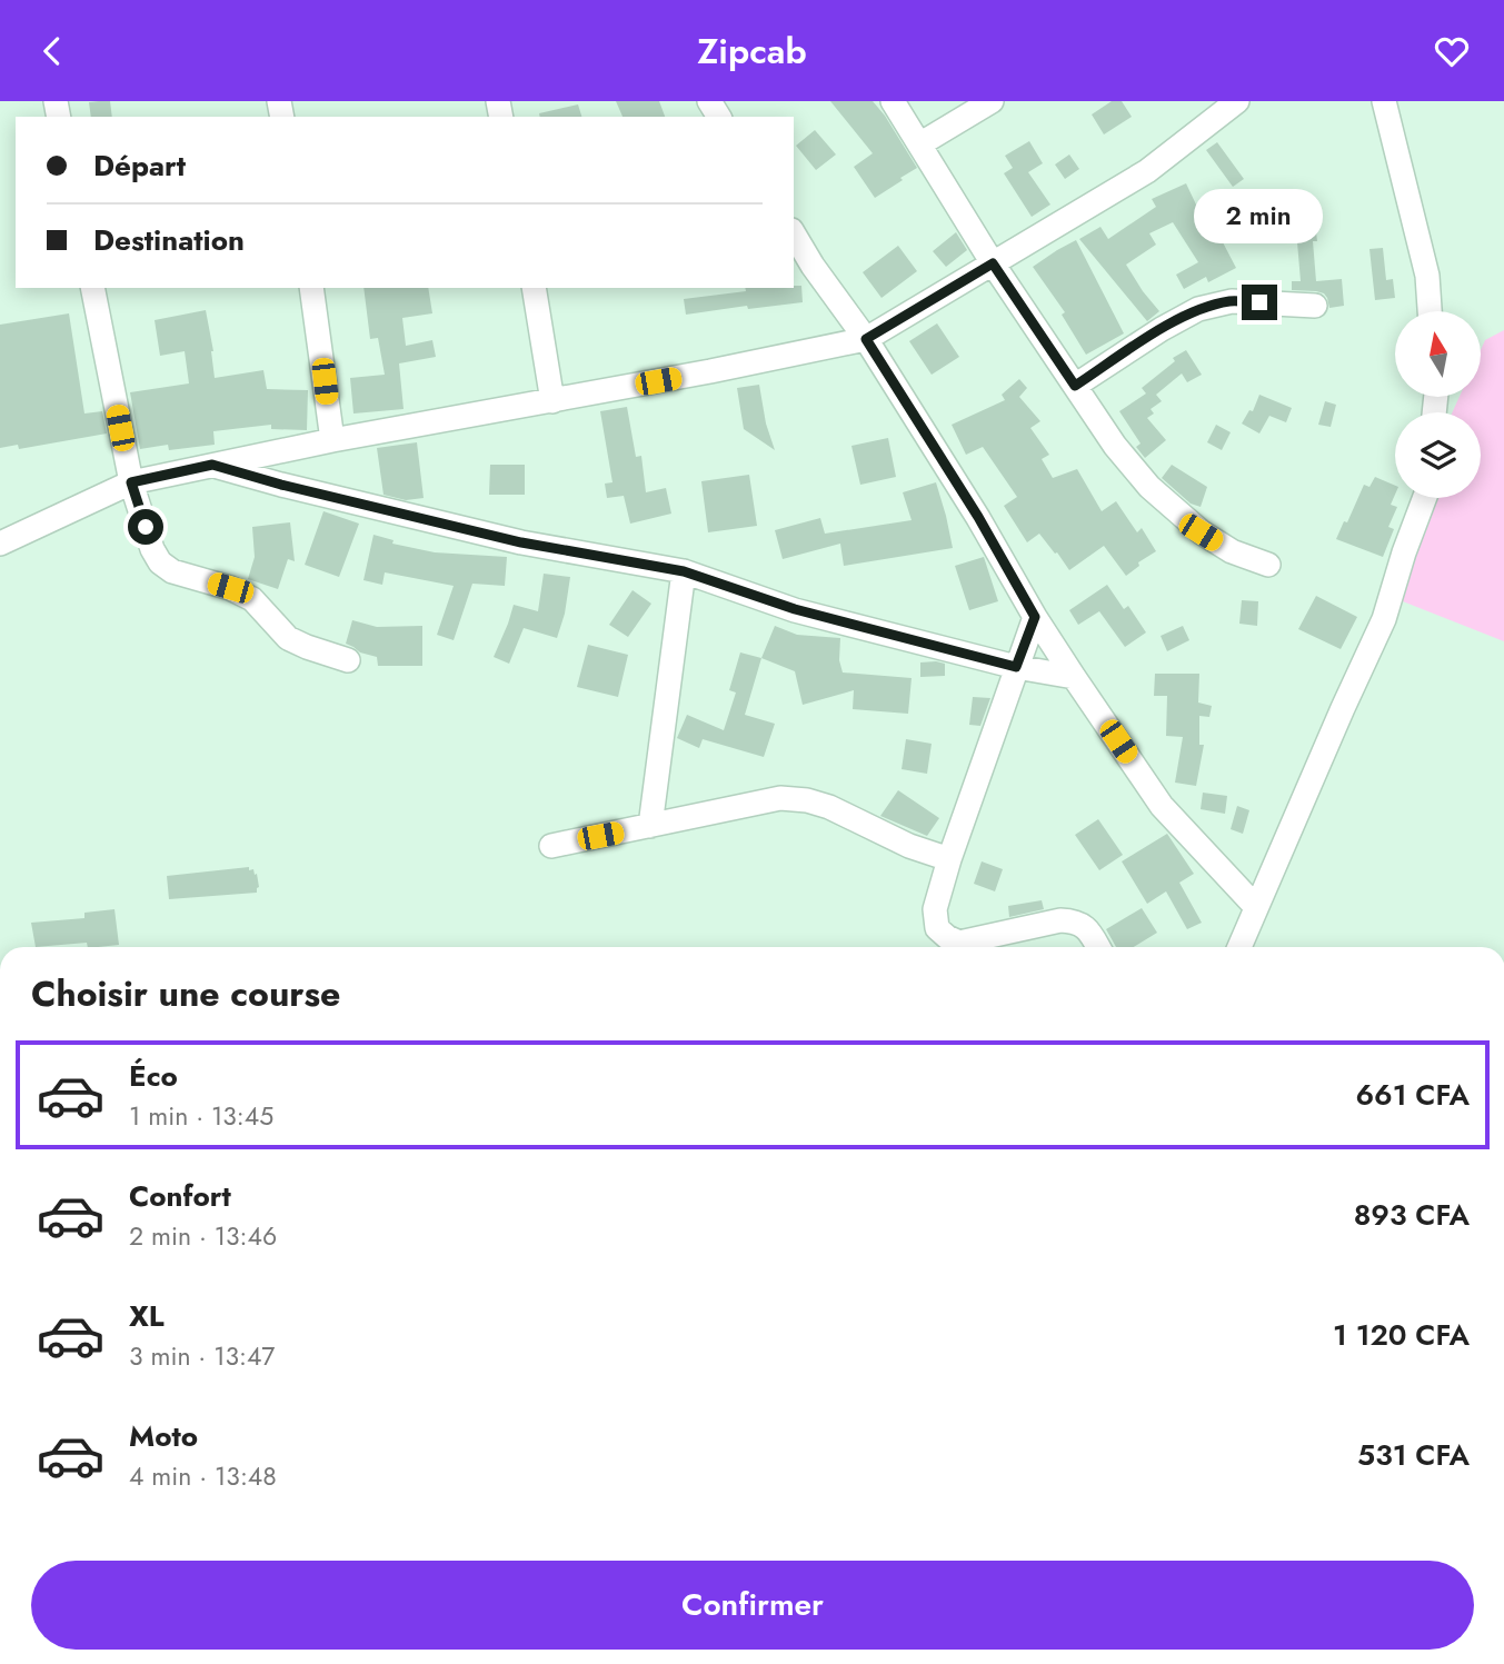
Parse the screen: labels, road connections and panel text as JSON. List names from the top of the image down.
{
  "north": "top",
  "page": {
    "header": "Zipcab",
    "banner": ["Départ", "Destination"],
    "bubble": "2 min",
    "heading": "Choisir une course",
    "list": [
      {
        "name": "Éco",
        "note": "1 min · 13:45",
        "value": "661 CFA"
      },
      {
        "name": "Confort",
        "note": "2 min · 13:46",
        "value": "893 CFA"
      },
      {
        "name": "XL",
        "note": "3 min · 13:47",
        "value": "1 120 CFA"
      },
      {
        "name": "Moto",
        "note": "4 min · 13:48",
        "value": "531 CFA"
      }
    ],
    "buttons": "Confirmer"
  }
}
